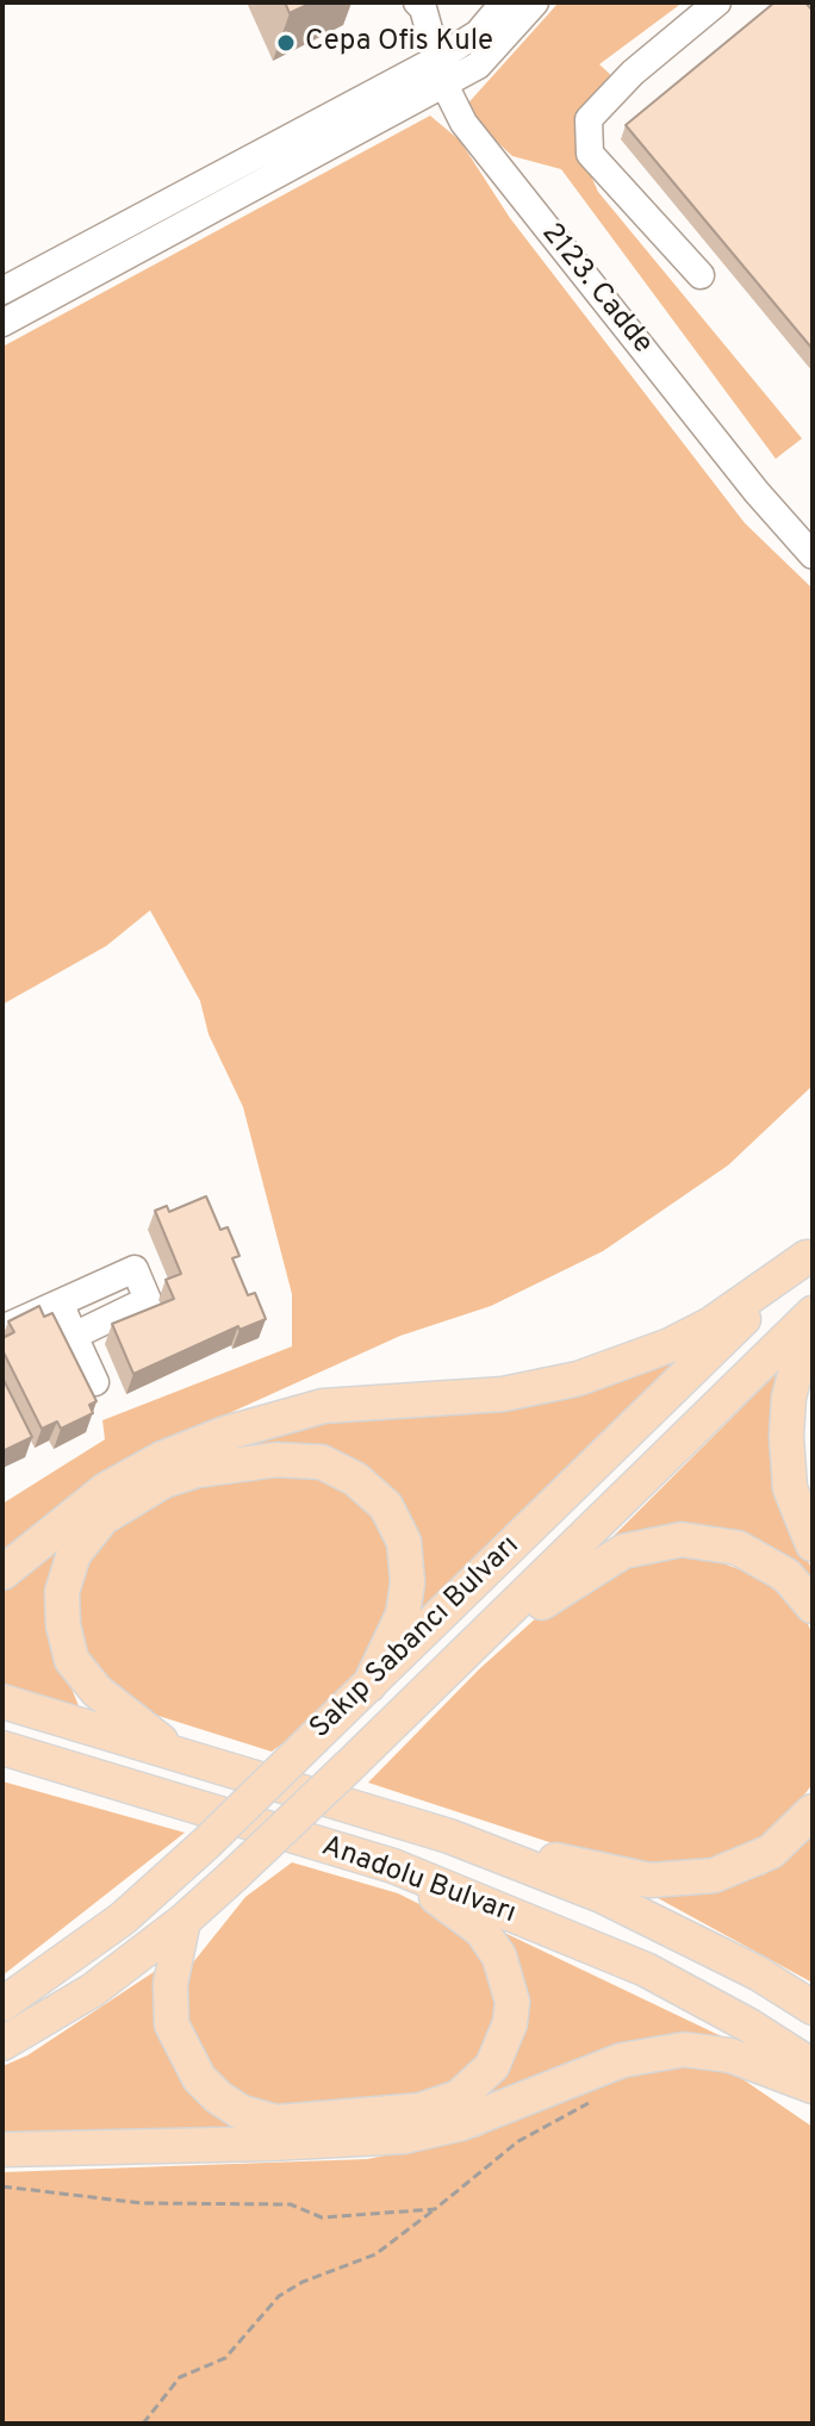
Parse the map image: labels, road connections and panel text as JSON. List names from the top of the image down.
{
  "streets": {
    "main road": ["Sakıp Sabancı Bulvarı", "Anadolu Bulvarı"],
    "street": ["2123. Cadde"]
  },
  "places": ["Cepa Ofis Kule"]
}
